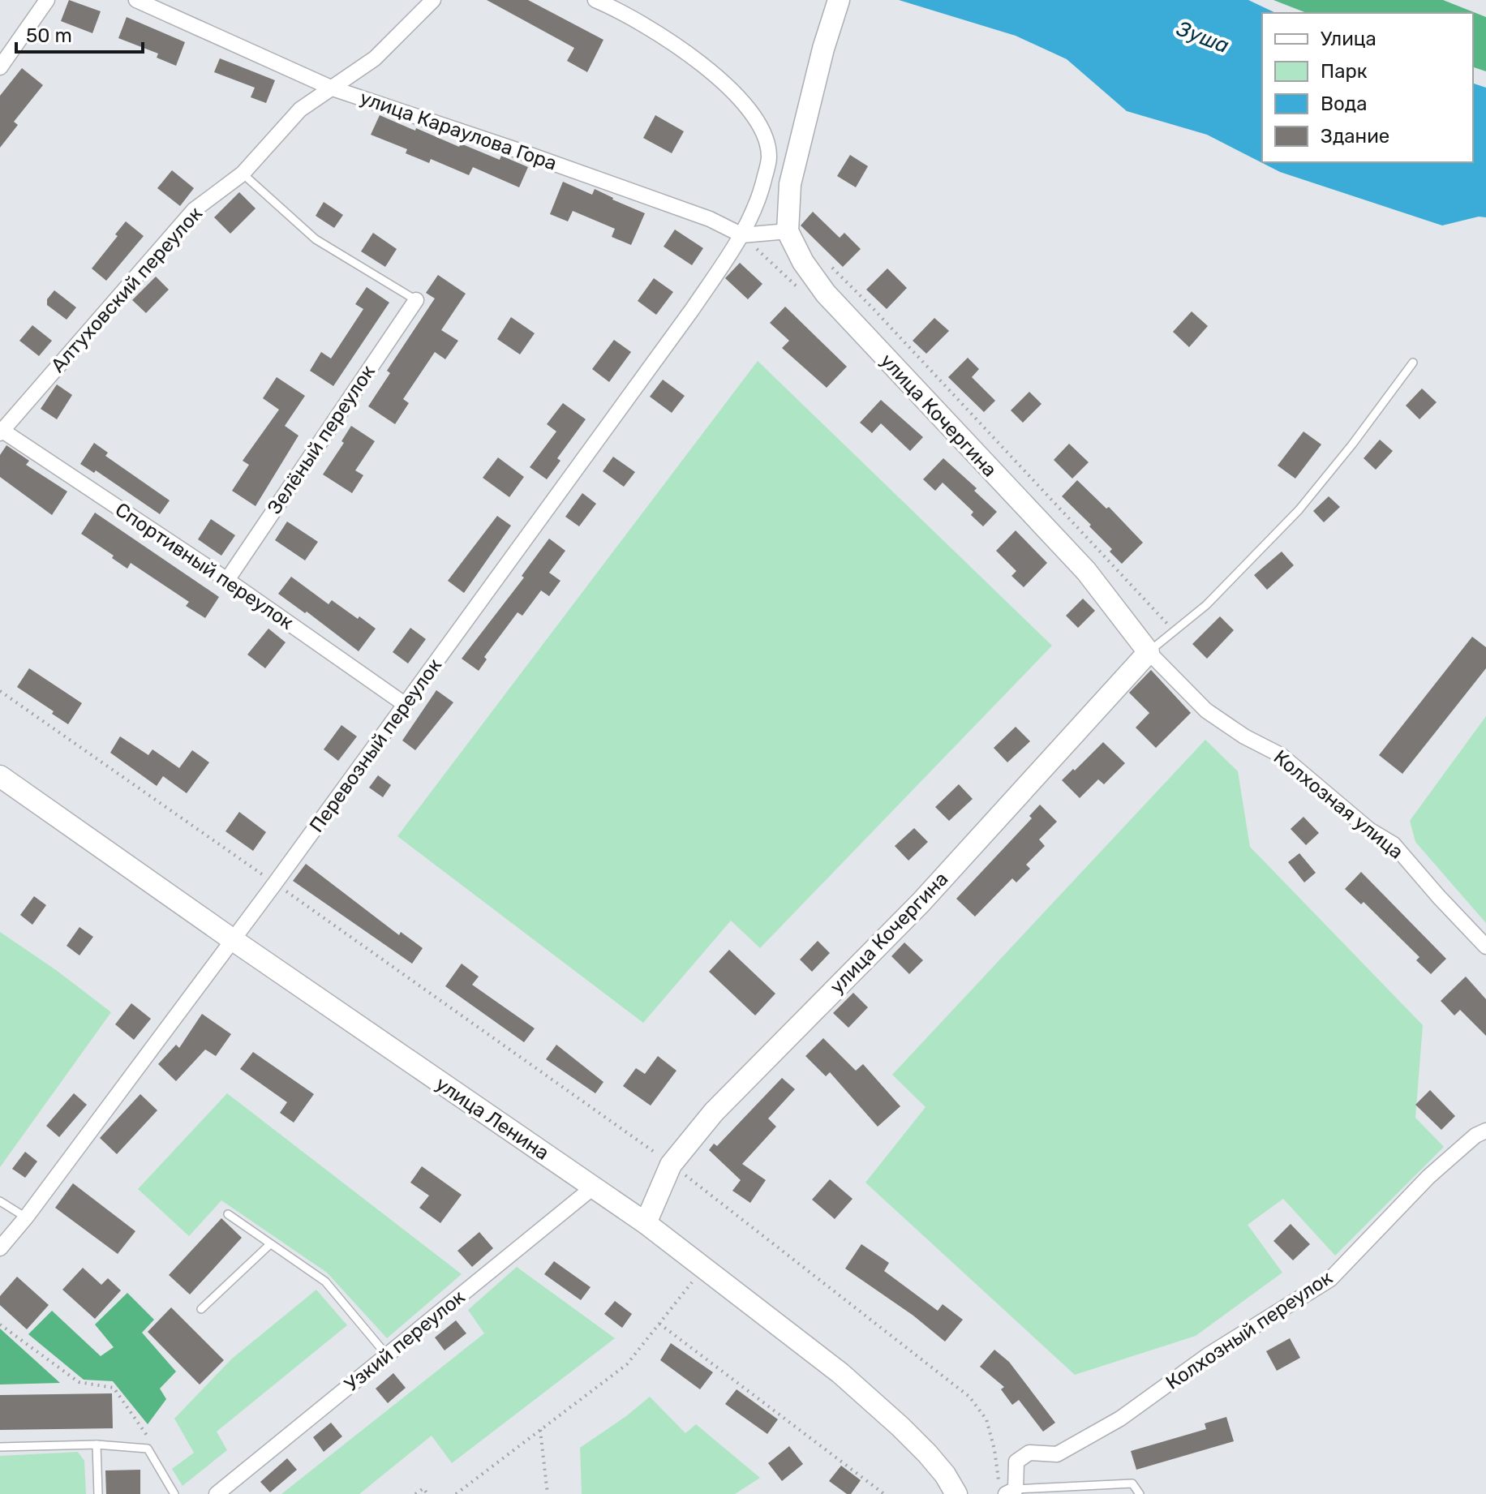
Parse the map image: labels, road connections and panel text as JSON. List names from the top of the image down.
{
  "streets": {
    "main road": ["улица Кочергина", "улица Ленина"],
    "street": [
      "улица Караулова Гора",
      "Алтуховский переулок",
      "Зелёный переулок",
      "Спортивный переулок",
      "Перевозный переулок",
      "Колхозная улица",
      "Колхозный переулок",
      "Узкий переулок"
    ]
  },
  "crossings": [
    ["улица Караулова Гора", "Алтуховский переулок"],
    ["улица Караулова Гора", "улица Кочергина"],
    ["улица Караулова Гора", "Перевозный переулок"],
    ["Алтуховский переулок", "Спортивный переулок"],
    ["улица Кочергина", "Колхозная улица"],
    ["улица Кочергина", "улица Ленина"],
    ["Зелёный переулок", "Спортивный переулок"],
    ["Спортивный переулок", "Перевозный переулок"],
    ["Перевозный переулок", "улица Ленина"],
    ["улица Ленина", "Узкий переулок"]
  ],
  "water": ["Зуша"],
  "legend": [
    "Улица",
    "Парк",
    "Вода",
    "Здание"
  ],
  "scale_bar": "50 m"
}
